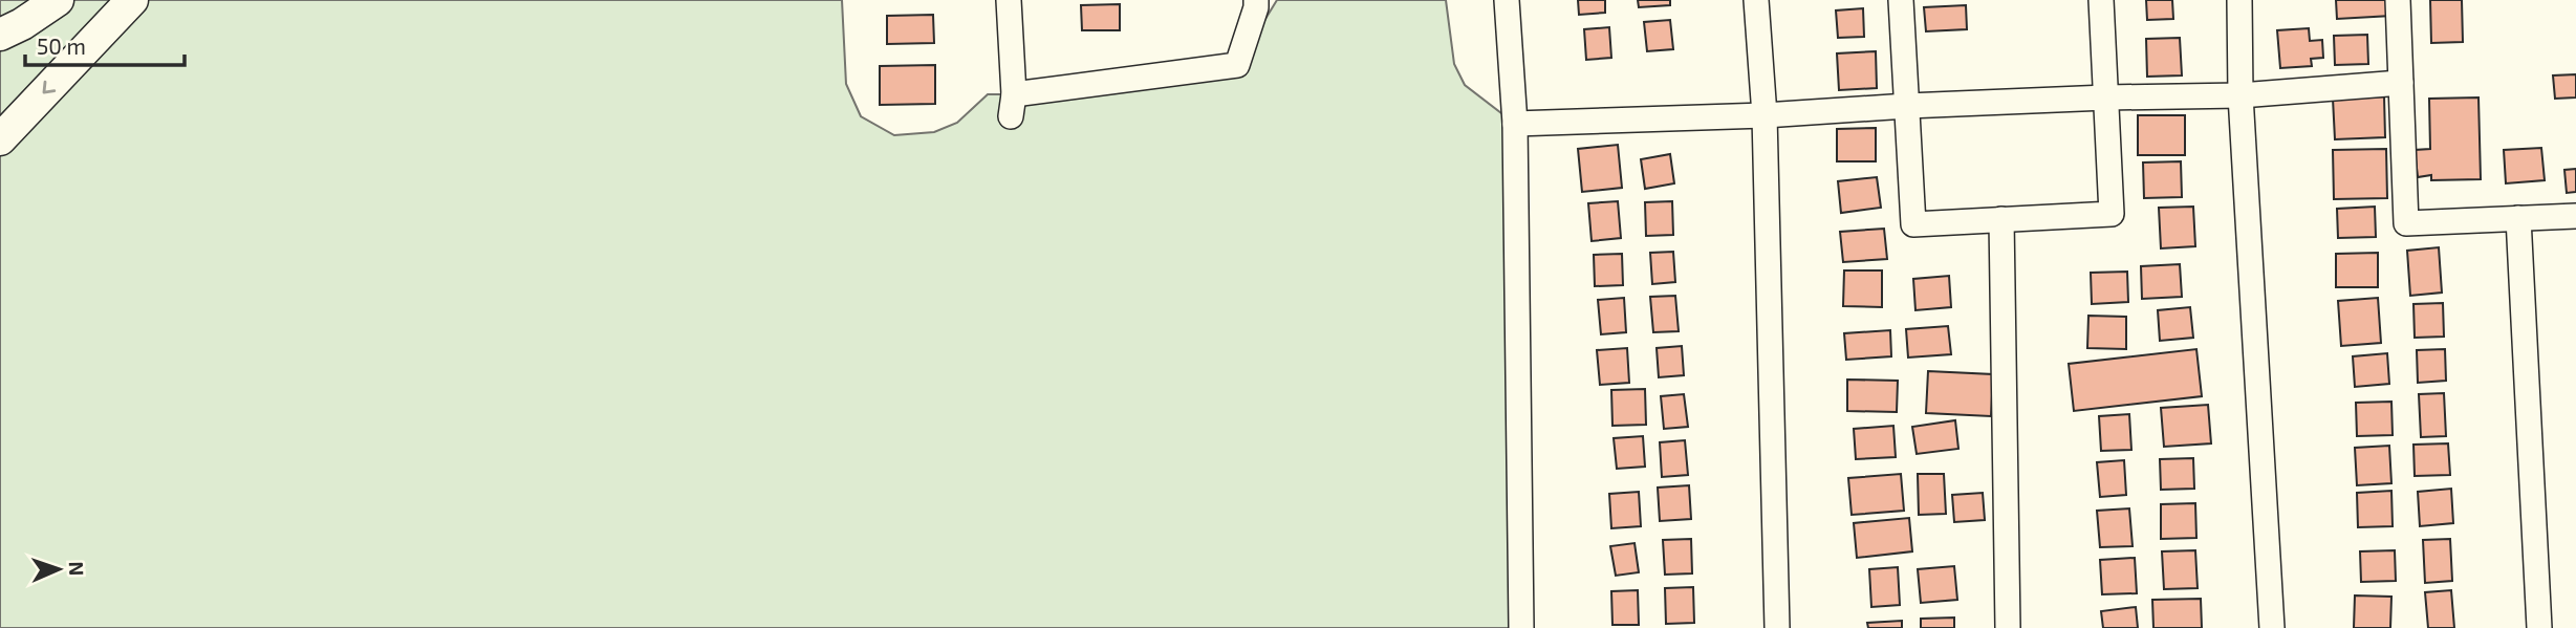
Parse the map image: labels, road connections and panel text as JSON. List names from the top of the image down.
{
  "scale_bar": "50 m",
  "north": "right"
}
